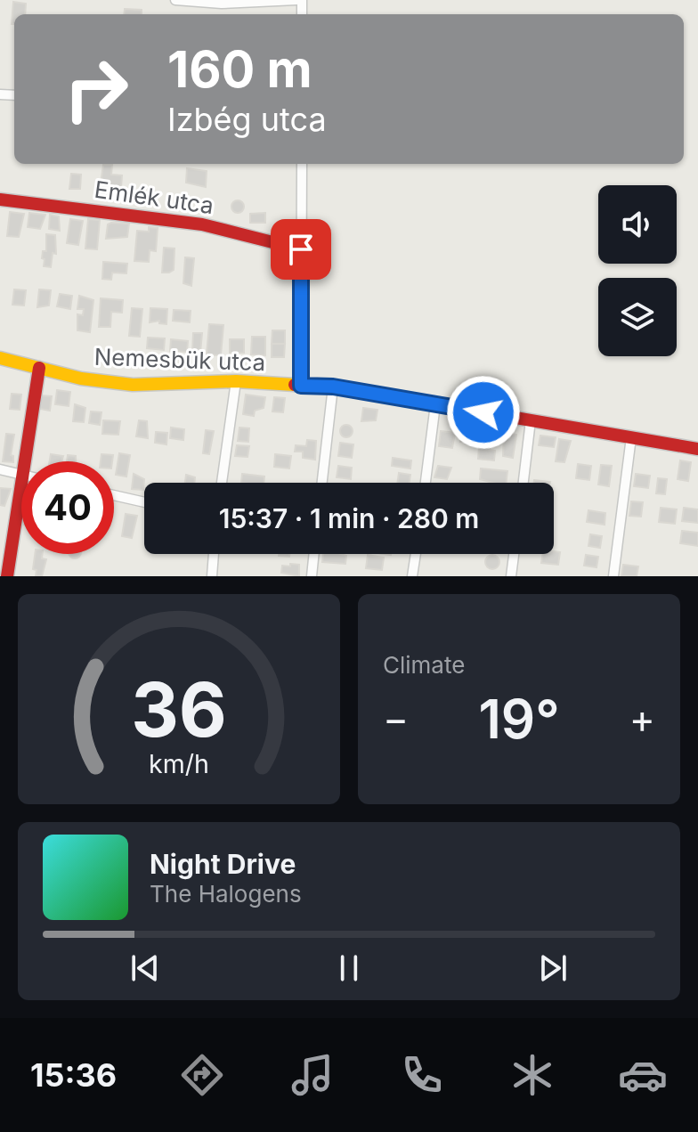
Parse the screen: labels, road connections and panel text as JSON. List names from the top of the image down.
{
  "streets": {
    "street": ["Emlék utca", "Nemesbük utca"]
  },
  "page": {
    "turn": ["160 m", "Izbég utca"],
    "limit": "40",
    "trip": "15:37 · 1 min · 280 m",
    "tile": "Climate",
    "heat": ["−", "19°", "+"],
    "song": ["Night Drive", "The Halogens"],
    "tabs": "15:36",
    "gauge": ["36", "km/h"]
  }
}
